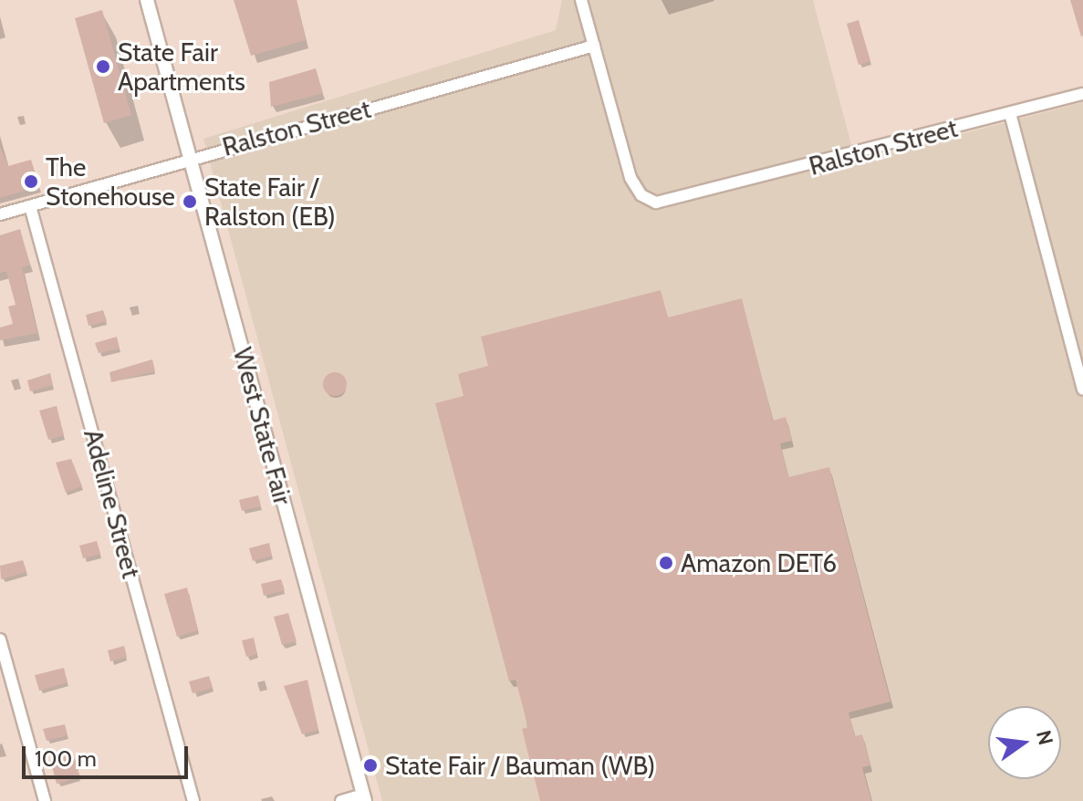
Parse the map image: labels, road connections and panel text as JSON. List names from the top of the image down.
{
  "streets": {
    "street": ["Ralston Street", "West State Fair", "Adeline Street"]
  },
  "crossings": [
    ["Ralston Street", "West State Fair"],
    ["Ralston Street", "Adeline Street"]
  ],
  "places": [
    "State Fair Apartments",
    "The Stonehouse",
    "State Fair / Ralston (EB)",
    "Amazon DET6",
    "State Fair / Bauman (WB)"
  ],
  "scale_bar": "100 m",
  "north": "right"
}
